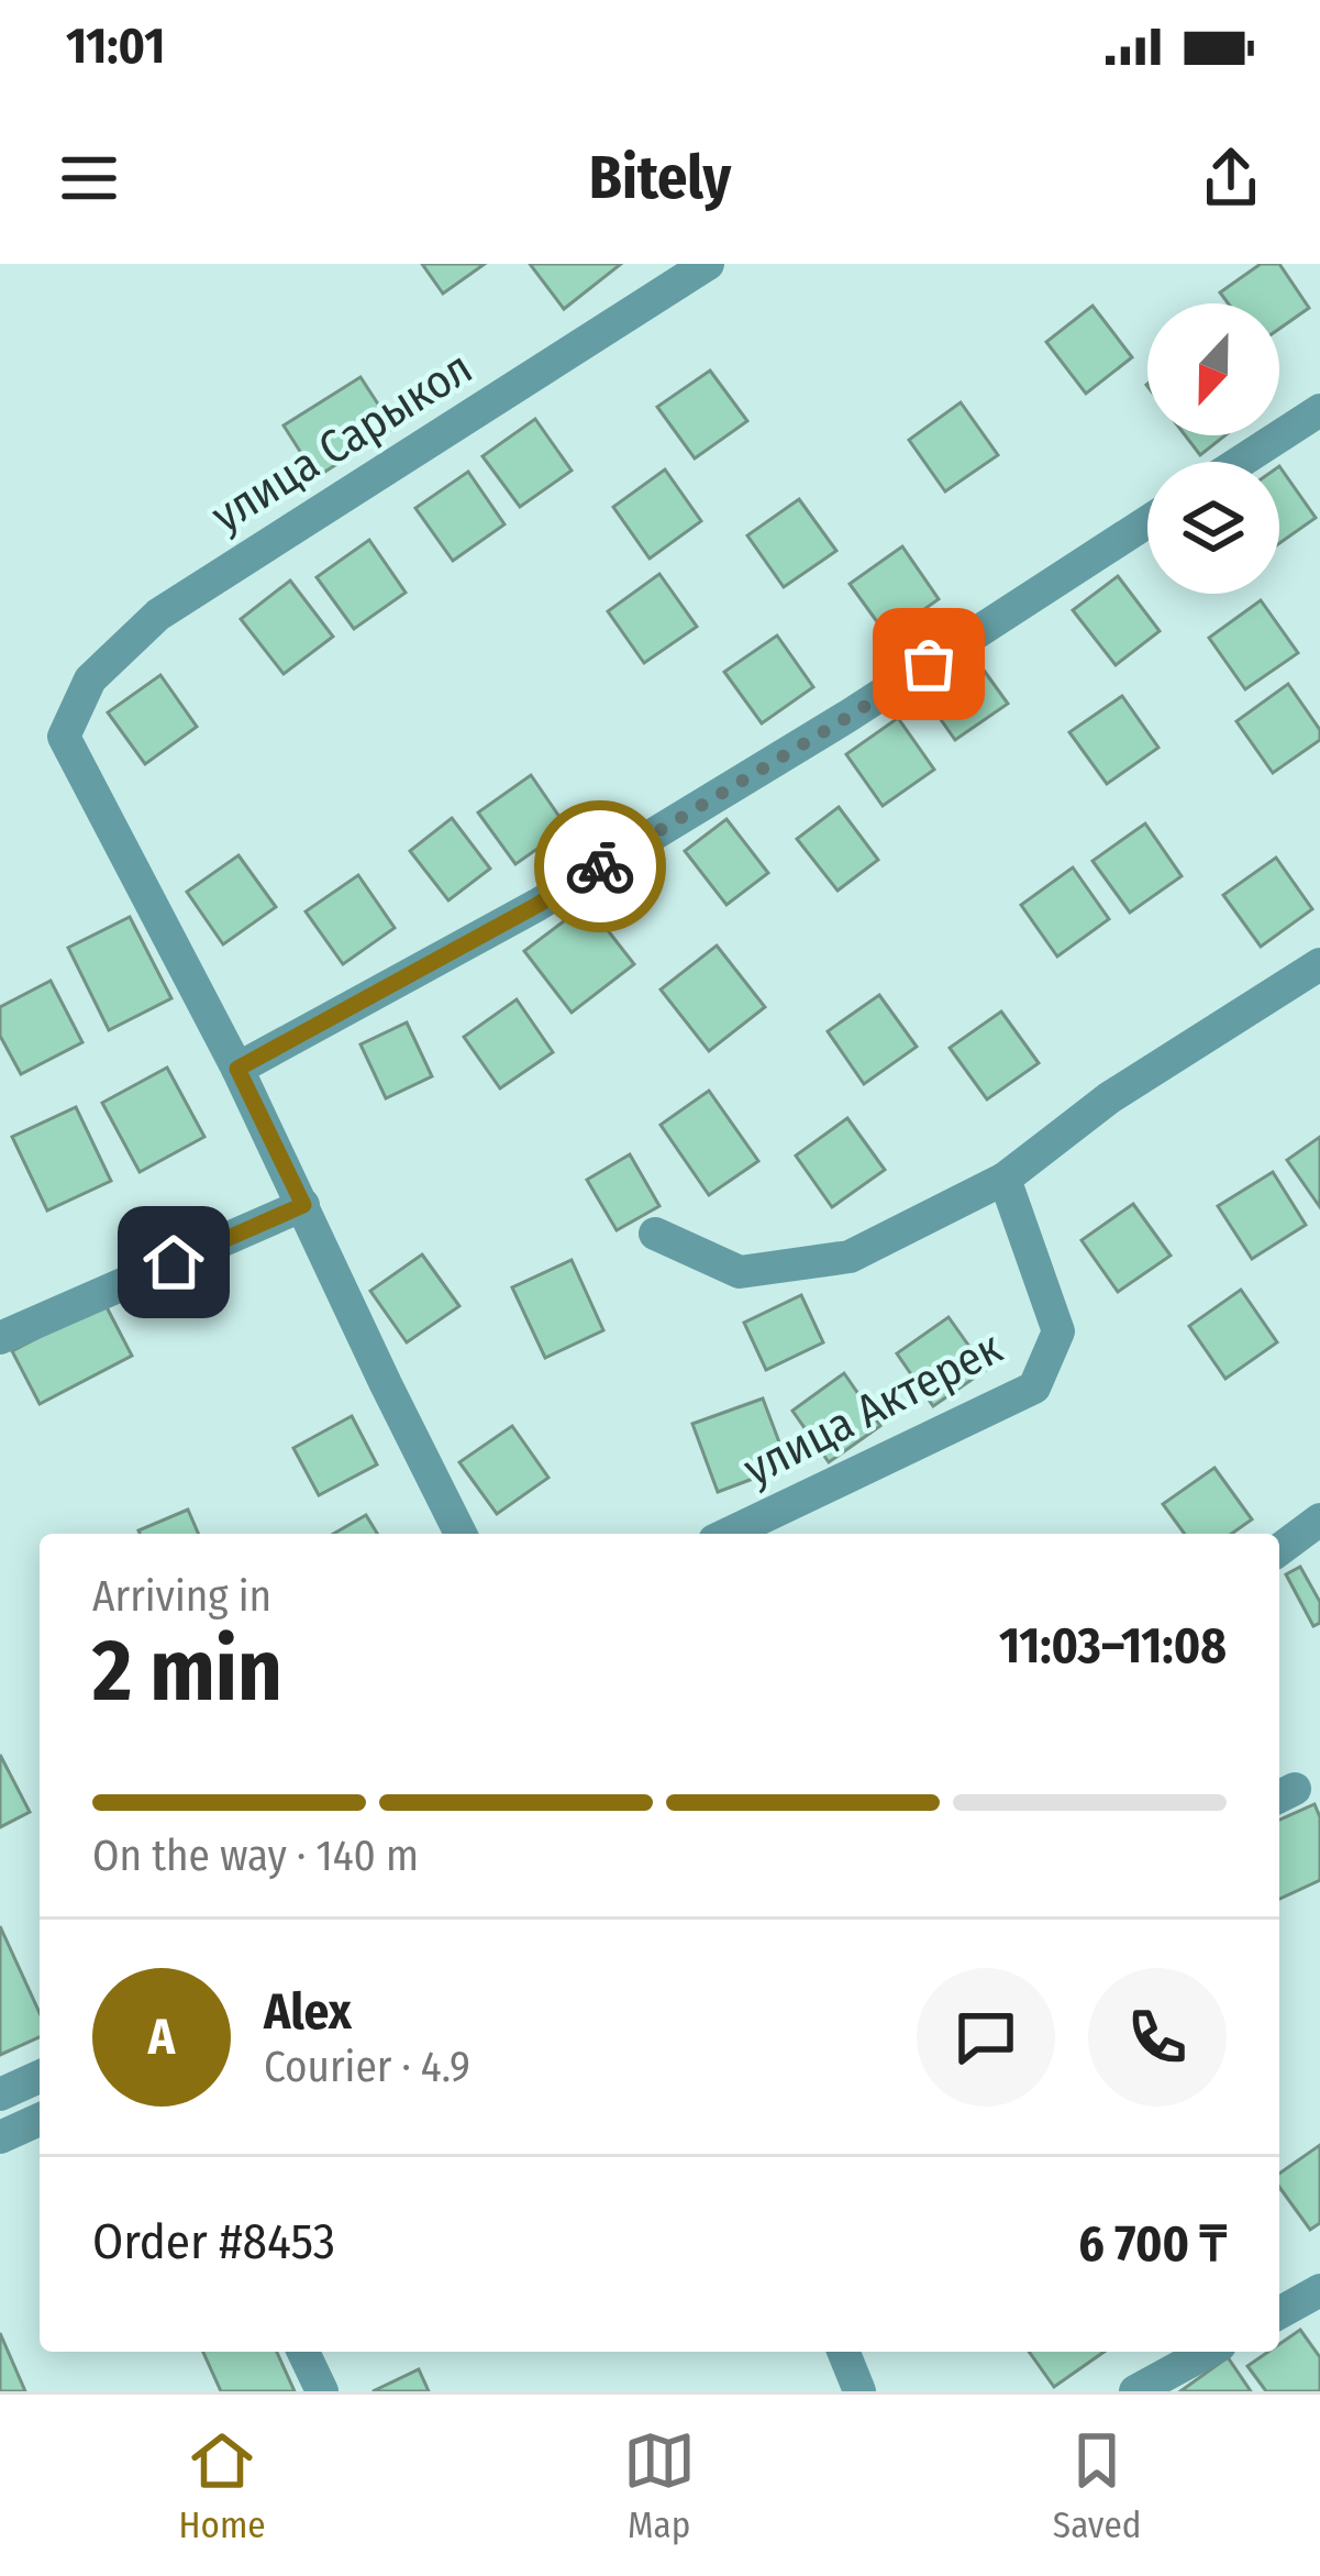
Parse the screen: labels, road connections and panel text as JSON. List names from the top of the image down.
{
  "streets": {
    "street": ["улица Сарыкол", "улица Актерек"]
  },
  "north": "bottom",
  "page": {
    "status": "11:01",
    "header": "Bitely",
    "heading": ["2 min", "Arriving in", "11:03–11:08"],
    "panel": [
      "Alex",
      "Courier · 4.9",
      "Order #8453",
      "6 700 ₸"
    ],
    "bar": "On the way · 140 m",
    "round": "A",
    "tabs": ["Home", "Map", "Saved"]
  }
}
